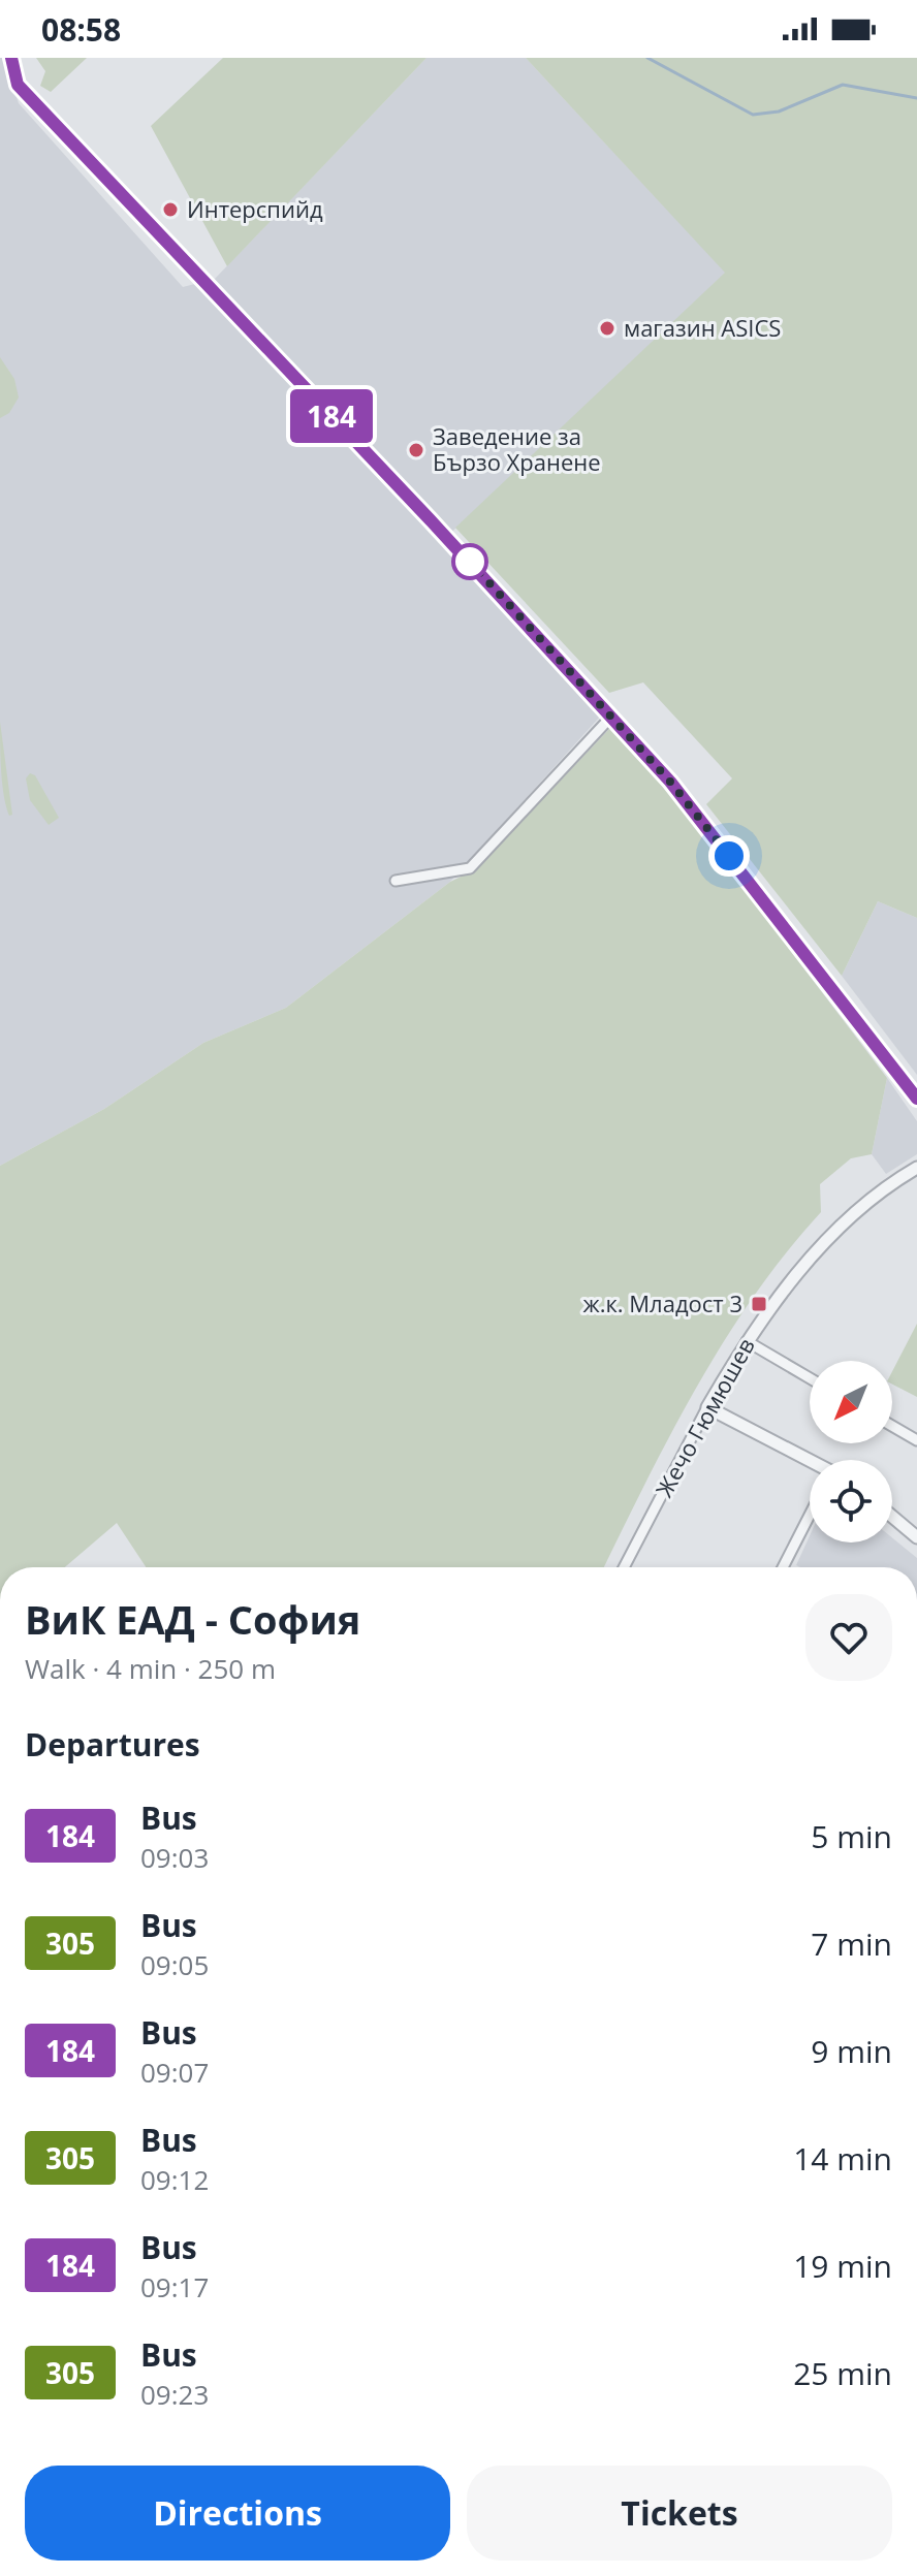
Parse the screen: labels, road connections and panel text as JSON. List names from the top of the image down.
{
  "streets": {
    "street": ["Жечо Гюмюшев"]
  },
  "places": {
    "other": ["Интерспийд", "магазин ASICS", "Заведение за Бързо Хранене"],
    "transit": ["ж.к. Младост 3"]
  },
  "lines": ["bus line 184"],
  "north": "bottom left",
  "page": {
    "status": "08:58",
    "on_map": "184",
    "heading": [
      ["ВиК ЕАД - София", "Walk · 4 min · 250 m"],
      "Departures"
    ],
    "list": [
      {
        "mark": "184",
        "name": "Bus",
        "note": "09:03",
        "value": "5 min"
      },
      {
        "mark": "305",
        "name": "Bus",
        "note": "09:05",
        "value": "7 min"
      },
      {
        "mark": "184",
        "name": "Bus",
        "note": "09:07",
        "value": "9 min"
      },
      {
        "mark": "305",
        "name": "Bus",
        "note": "09:12",
        "value": "14 min"
      },
      {
        "mark": "184",
        "name": "Bus",
        "note": "09:17",
        "value": "19 min"
      },
      {
        "mark": "305",
        "name": "Bus",
        "note": "09:23",
        "value": "25 min"
      }
    ],
    "buttons": ["Directions", "Tickets"]
  }
}
